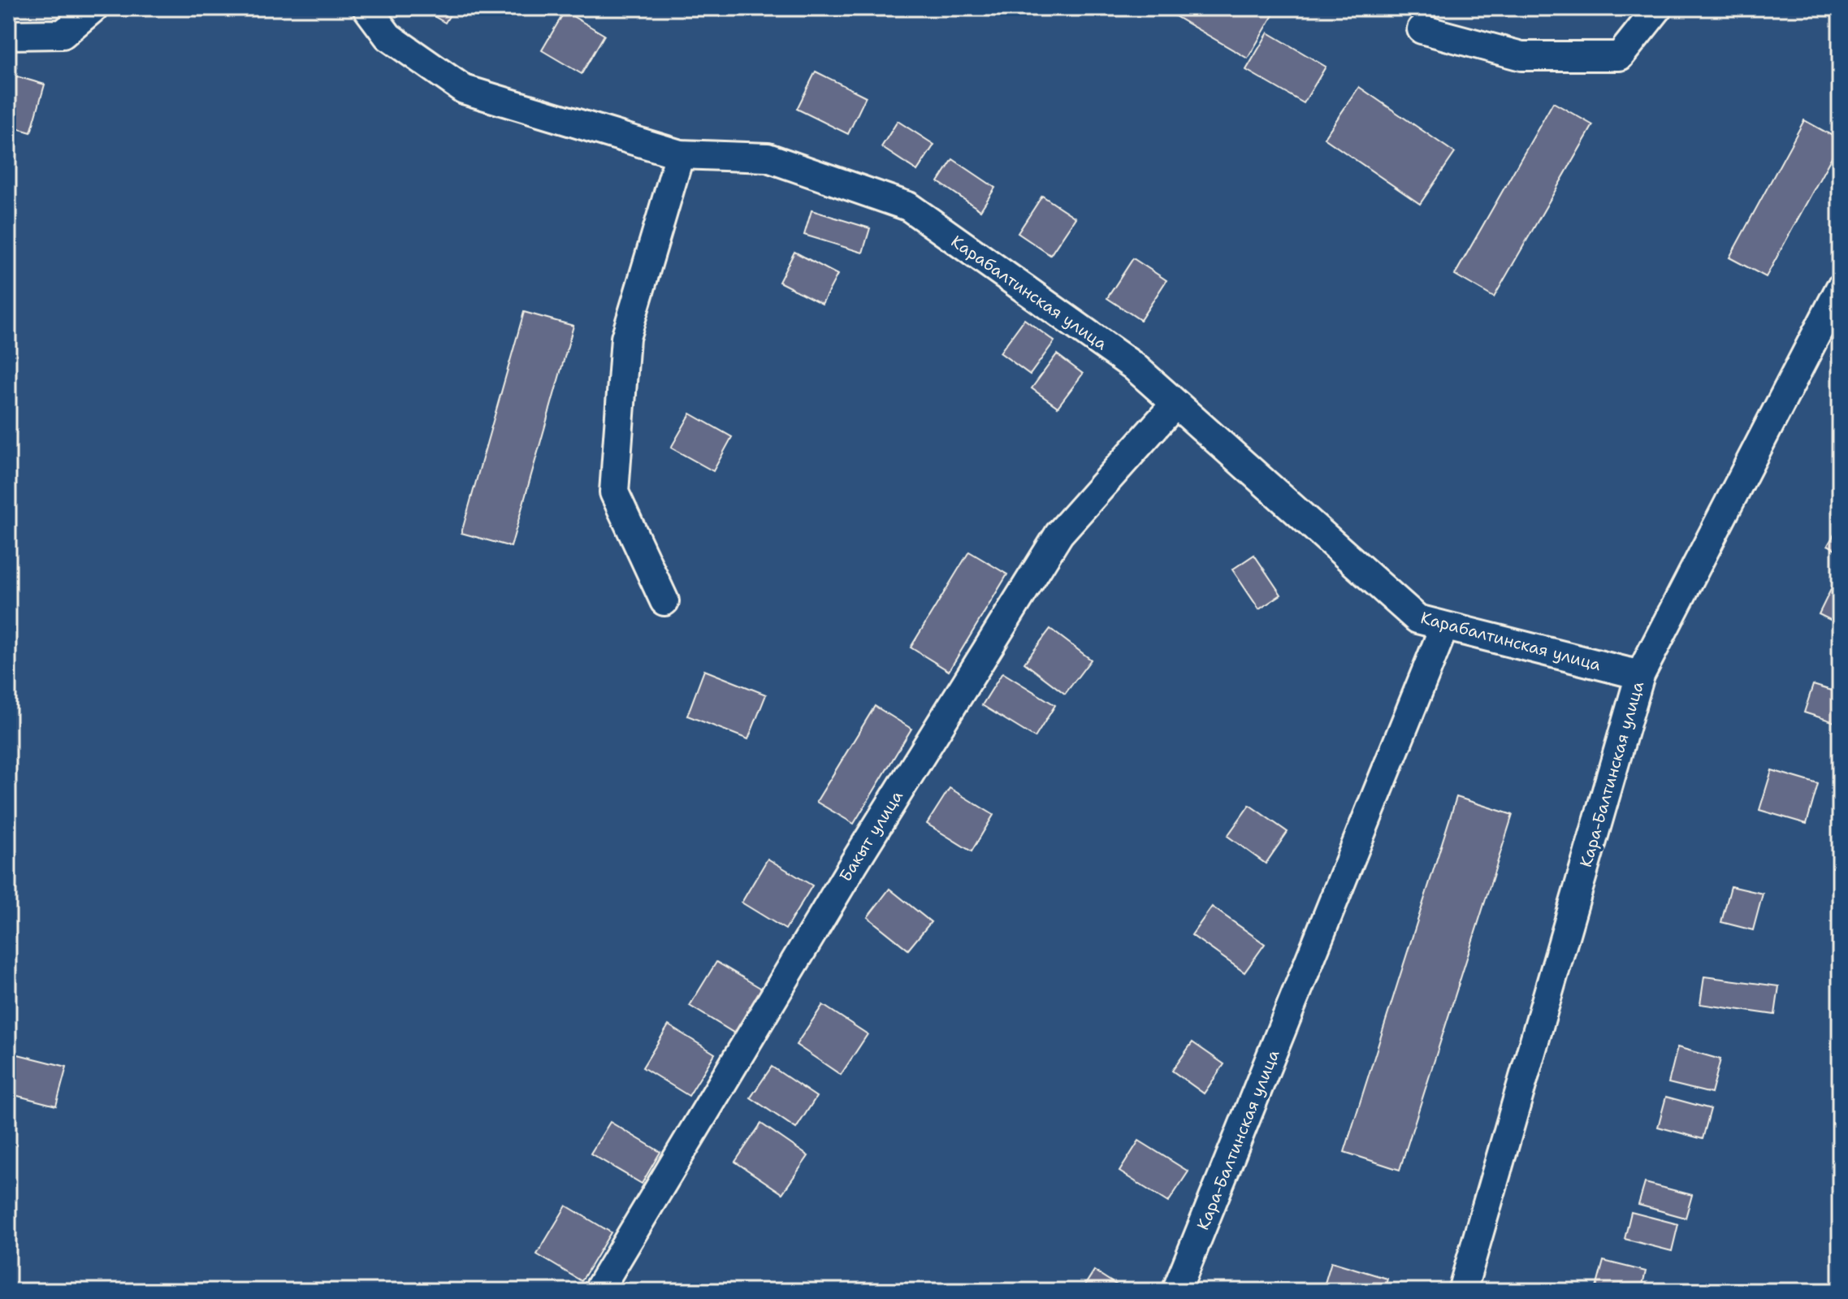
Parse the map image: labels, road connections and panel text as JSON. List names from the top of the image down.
{
  "streets": {
    "street": ["Карабалтинская улица", "Кара-Балтинская улица", "Бакыт улица"]
  },
  "crossings": [
    ["Карабалтинская улица", "Кара-Балтинская улица"],
    ["Карабалтинская улица", "Бакыт улица"]
  ]
}
